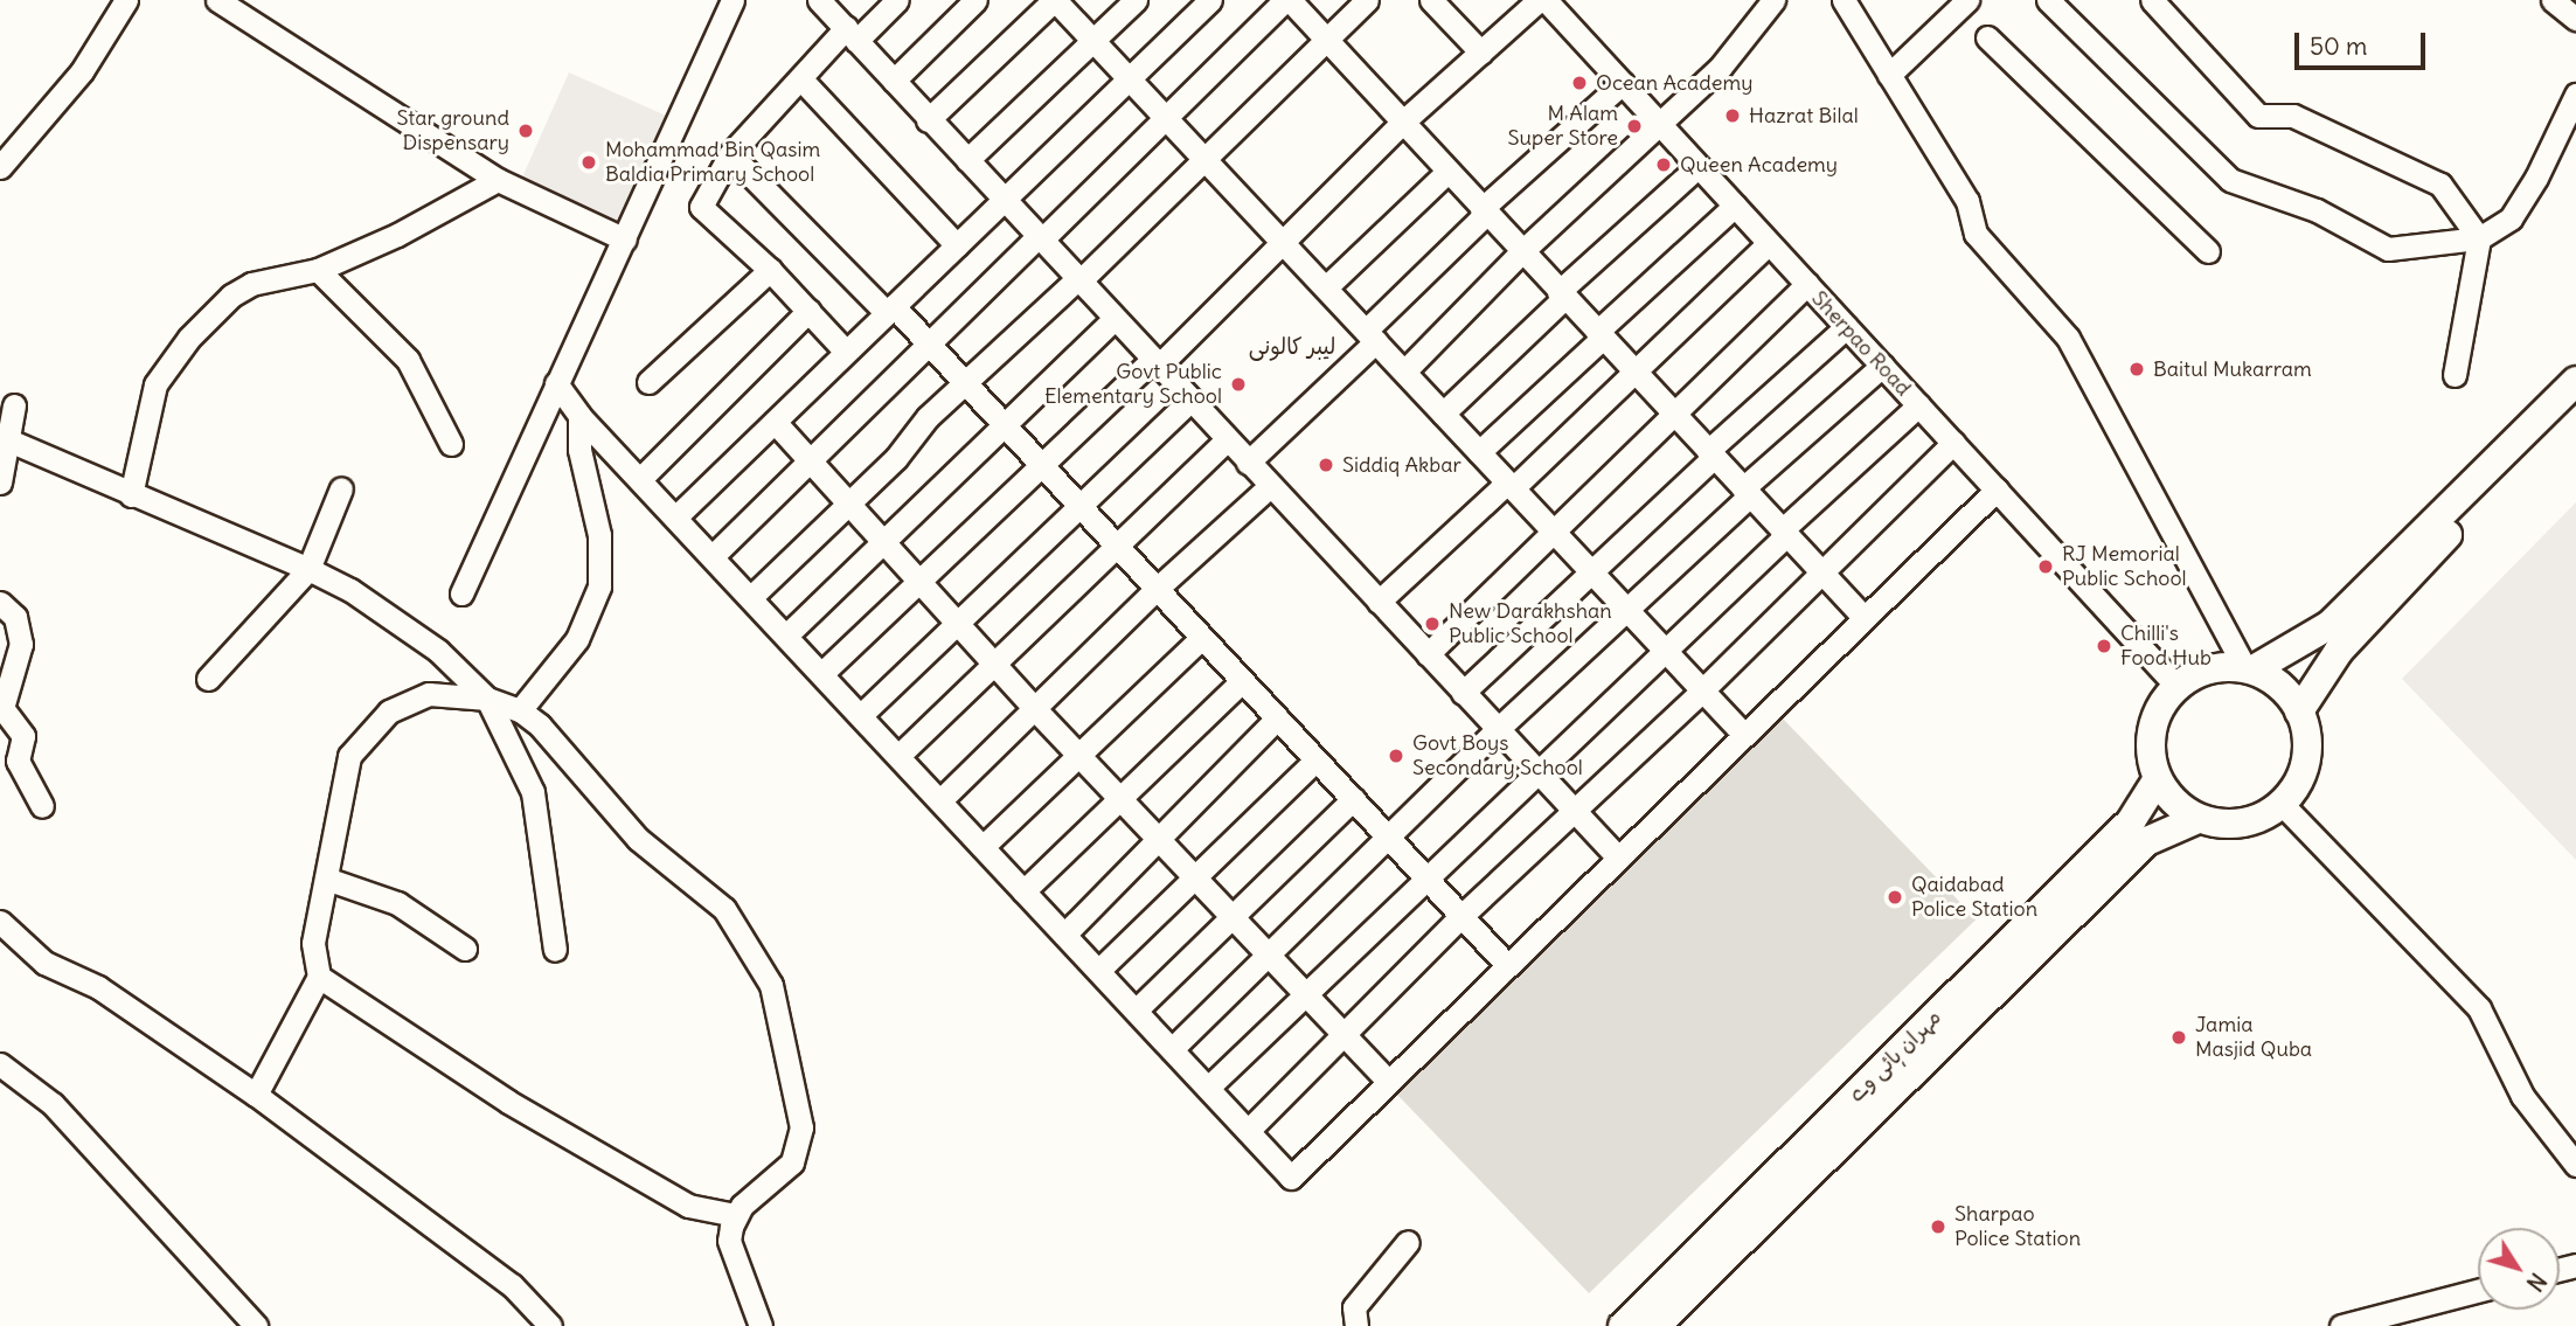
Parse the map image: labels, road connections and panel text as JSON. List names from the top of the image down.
{
  "streets": {
    "main road": ["مہران ہائی وے"],
    "street": ["Sherpao Road"]
  },
  "crossings": [
    ["Sherpao Road", "مہران ہائی وے"]
  ],
  "districts": ["لیبر کالونی"],
  "places": [
    "Ocean Academy",
    "Hazrat Bilal",
    "M Alam Super Store",
    "Star ground Dispensary",
    "Mohammad Bin Qasim Baldia Primary School",
    "Queen Academy",
    "Baitul Mukarram",
    "Govt Public Elementary School",
    "Siddiq Akbar",
    "RJ Memorial Public School",
    "New Darakhshan Public School",
    "Chilli's Food Hub",
    "Govt Boys Secondary School",
    "Qaidabad Police Station",
    "Jamia Masjid Quba",
    "Sharpao Police Station"
  ],
  "scale_bar": "50 m",
  "north": "bottom right"
}
